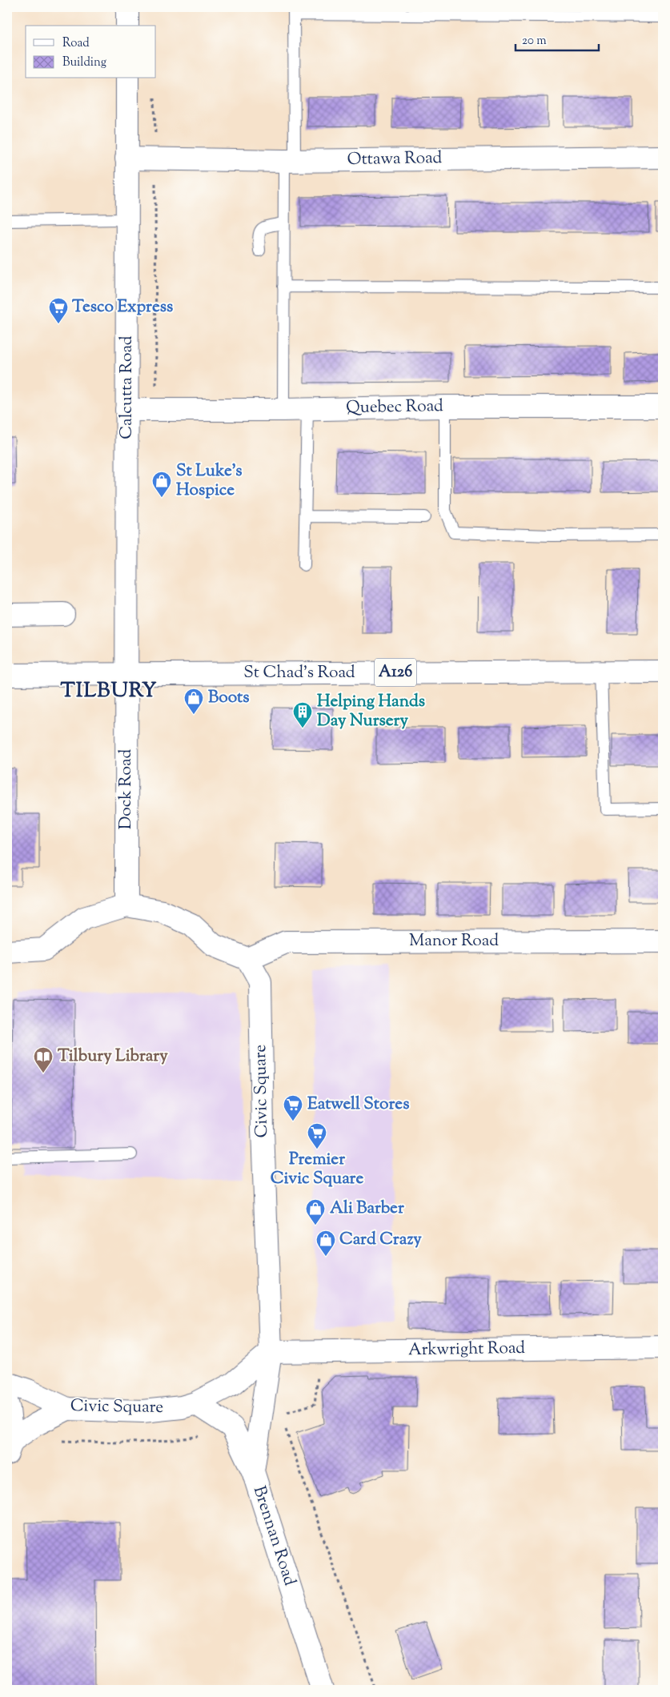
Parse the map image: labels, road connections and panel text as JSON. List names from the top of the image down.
{
  "streets": {
    "street": [
      "Ottawa Road",
      "Calcutta Road",
      "Quebec Road",
      "A126",
      "St Chad's Road",
      "Dock Road",
      "Manor Road",
      "Civic Square",
      "Arkwright Road",
      "Brennan Road"
    ]
  },
  "crossings": [
    ["Ottawa Road", "Calcutta Road"],
    ["Calcutta Road", "Quebec Road"],
    ["Calcutta Road", "A126"],
    ["Calcutta Road", "St Chad's Road"],
    ["Calcutta Road", "Dock Road"],
    ["A126", "St Chad's Road"],
    ["A126", "Dock Road"],
    ["St Chad's Road", "Dock Road"],
    ["Manor Road", "Civic Square"],
    ["Civic Square", "Arkwright Road"],
    ["Civic Square", "Brennan Road"]
  ],
  "districts": ["TILBURY"],
  "places": {
    "supermarket": ["Tesco Express", "Eatwell Stores", "Premier Civic Square"],
    "shop": [
      "St Luke's Hospice",
      "Boots",
      "Ali Barber",
      "Card Crazy"
    ],
    "building": ["Helping Hands Day Nursery"],
    "library": ["Tilbury Library"]
  },
  "legend": ["Road", "Building"],
  "scale_bar": "20 m"
}
